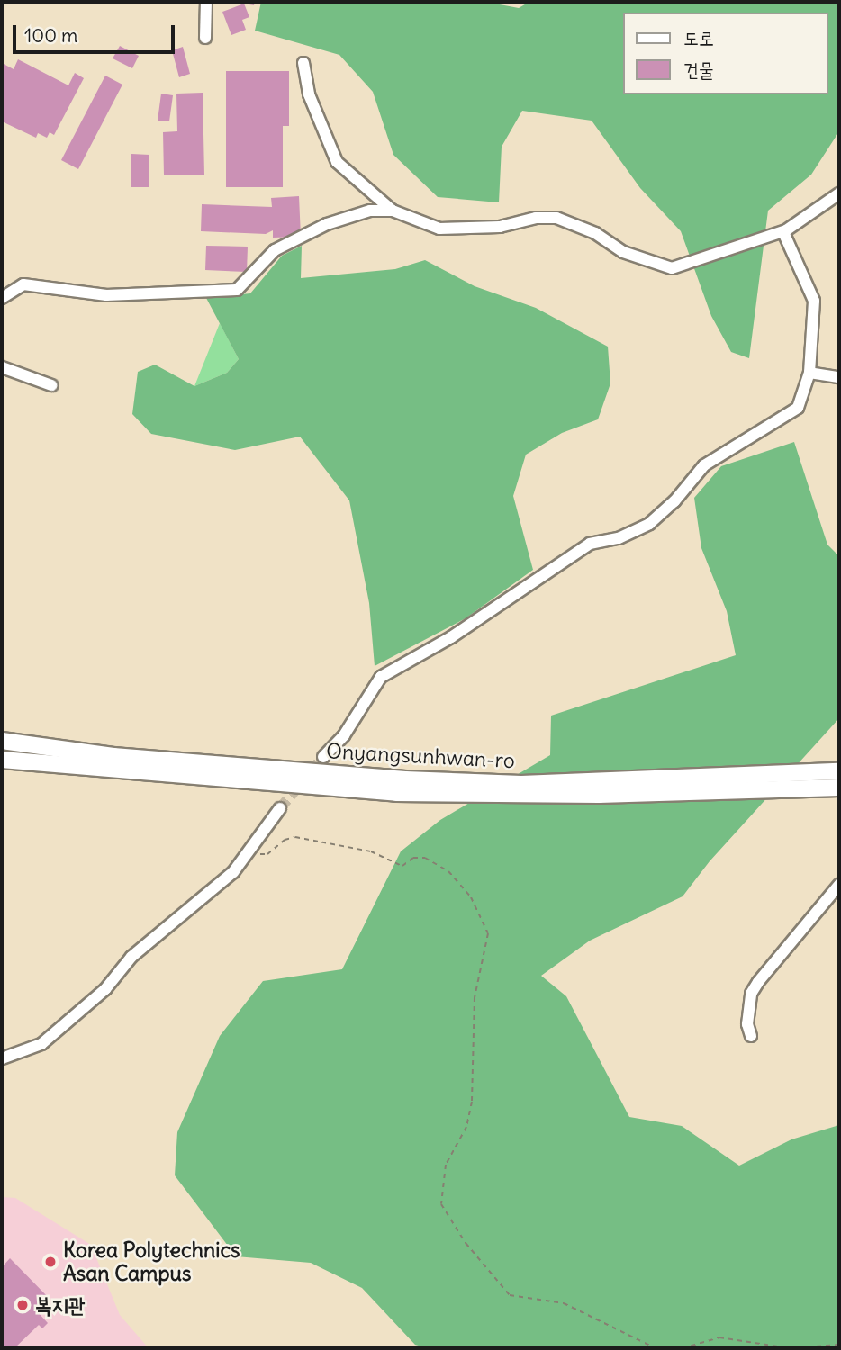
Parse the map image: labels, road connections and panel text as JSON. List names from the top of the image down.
{
  "streets": {
    "highway": ["Onyangsunhwan-ro"]
  },
  "places": ["Korea Polytechnics Asan Campus", "복지관"],
  "legend": ["도로", "건물"],
  "scale_bar": "100 m"
}
